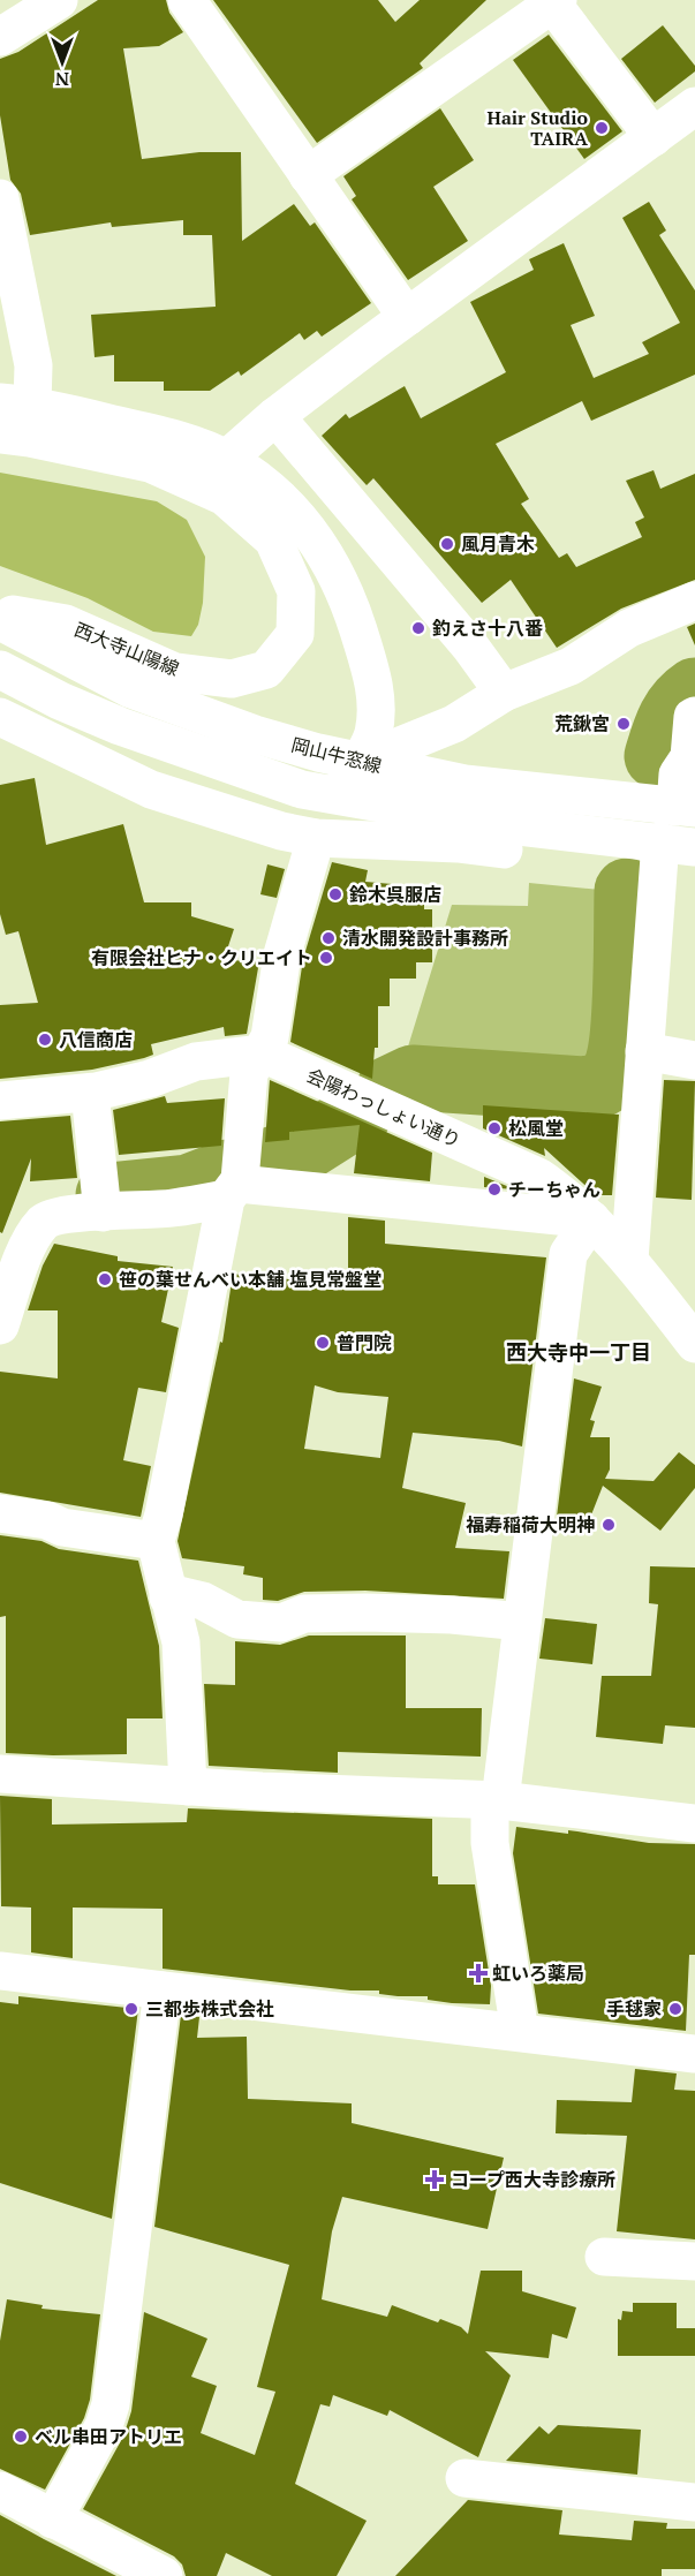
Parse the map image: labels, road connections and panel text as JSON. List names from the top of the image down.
{
  "streets": {
    "street": ["西大寺山陽線", "岡山牛窓線", "会陽わっしょい通り"]
  },
  "districts": ["西大寺中一丁目"],
  "places": {
    "other": [
      "Hair Studio TAIRA",
      "風月青木",
      "釣えさ十八番",
      "荒鍬宮",
      "鈴木呉服店",
      "清水開発設計事務所",
      "有限会社ヒナ・クリエイト",
      "八信商店",
      "松風堂",
      "チーちゃん",
      "笹の葉せんべい本舗 塩見常盤堂",
      "普門院",
      "福寿稲荷大明神",
      "三都歩株式会社",
      "手毬家",
      "ベル串田アトリエ"
    ],
    "health": ["虹いろ薬局", "コープ西大寺診療所"]
  },
  "north": "bottom"
}
